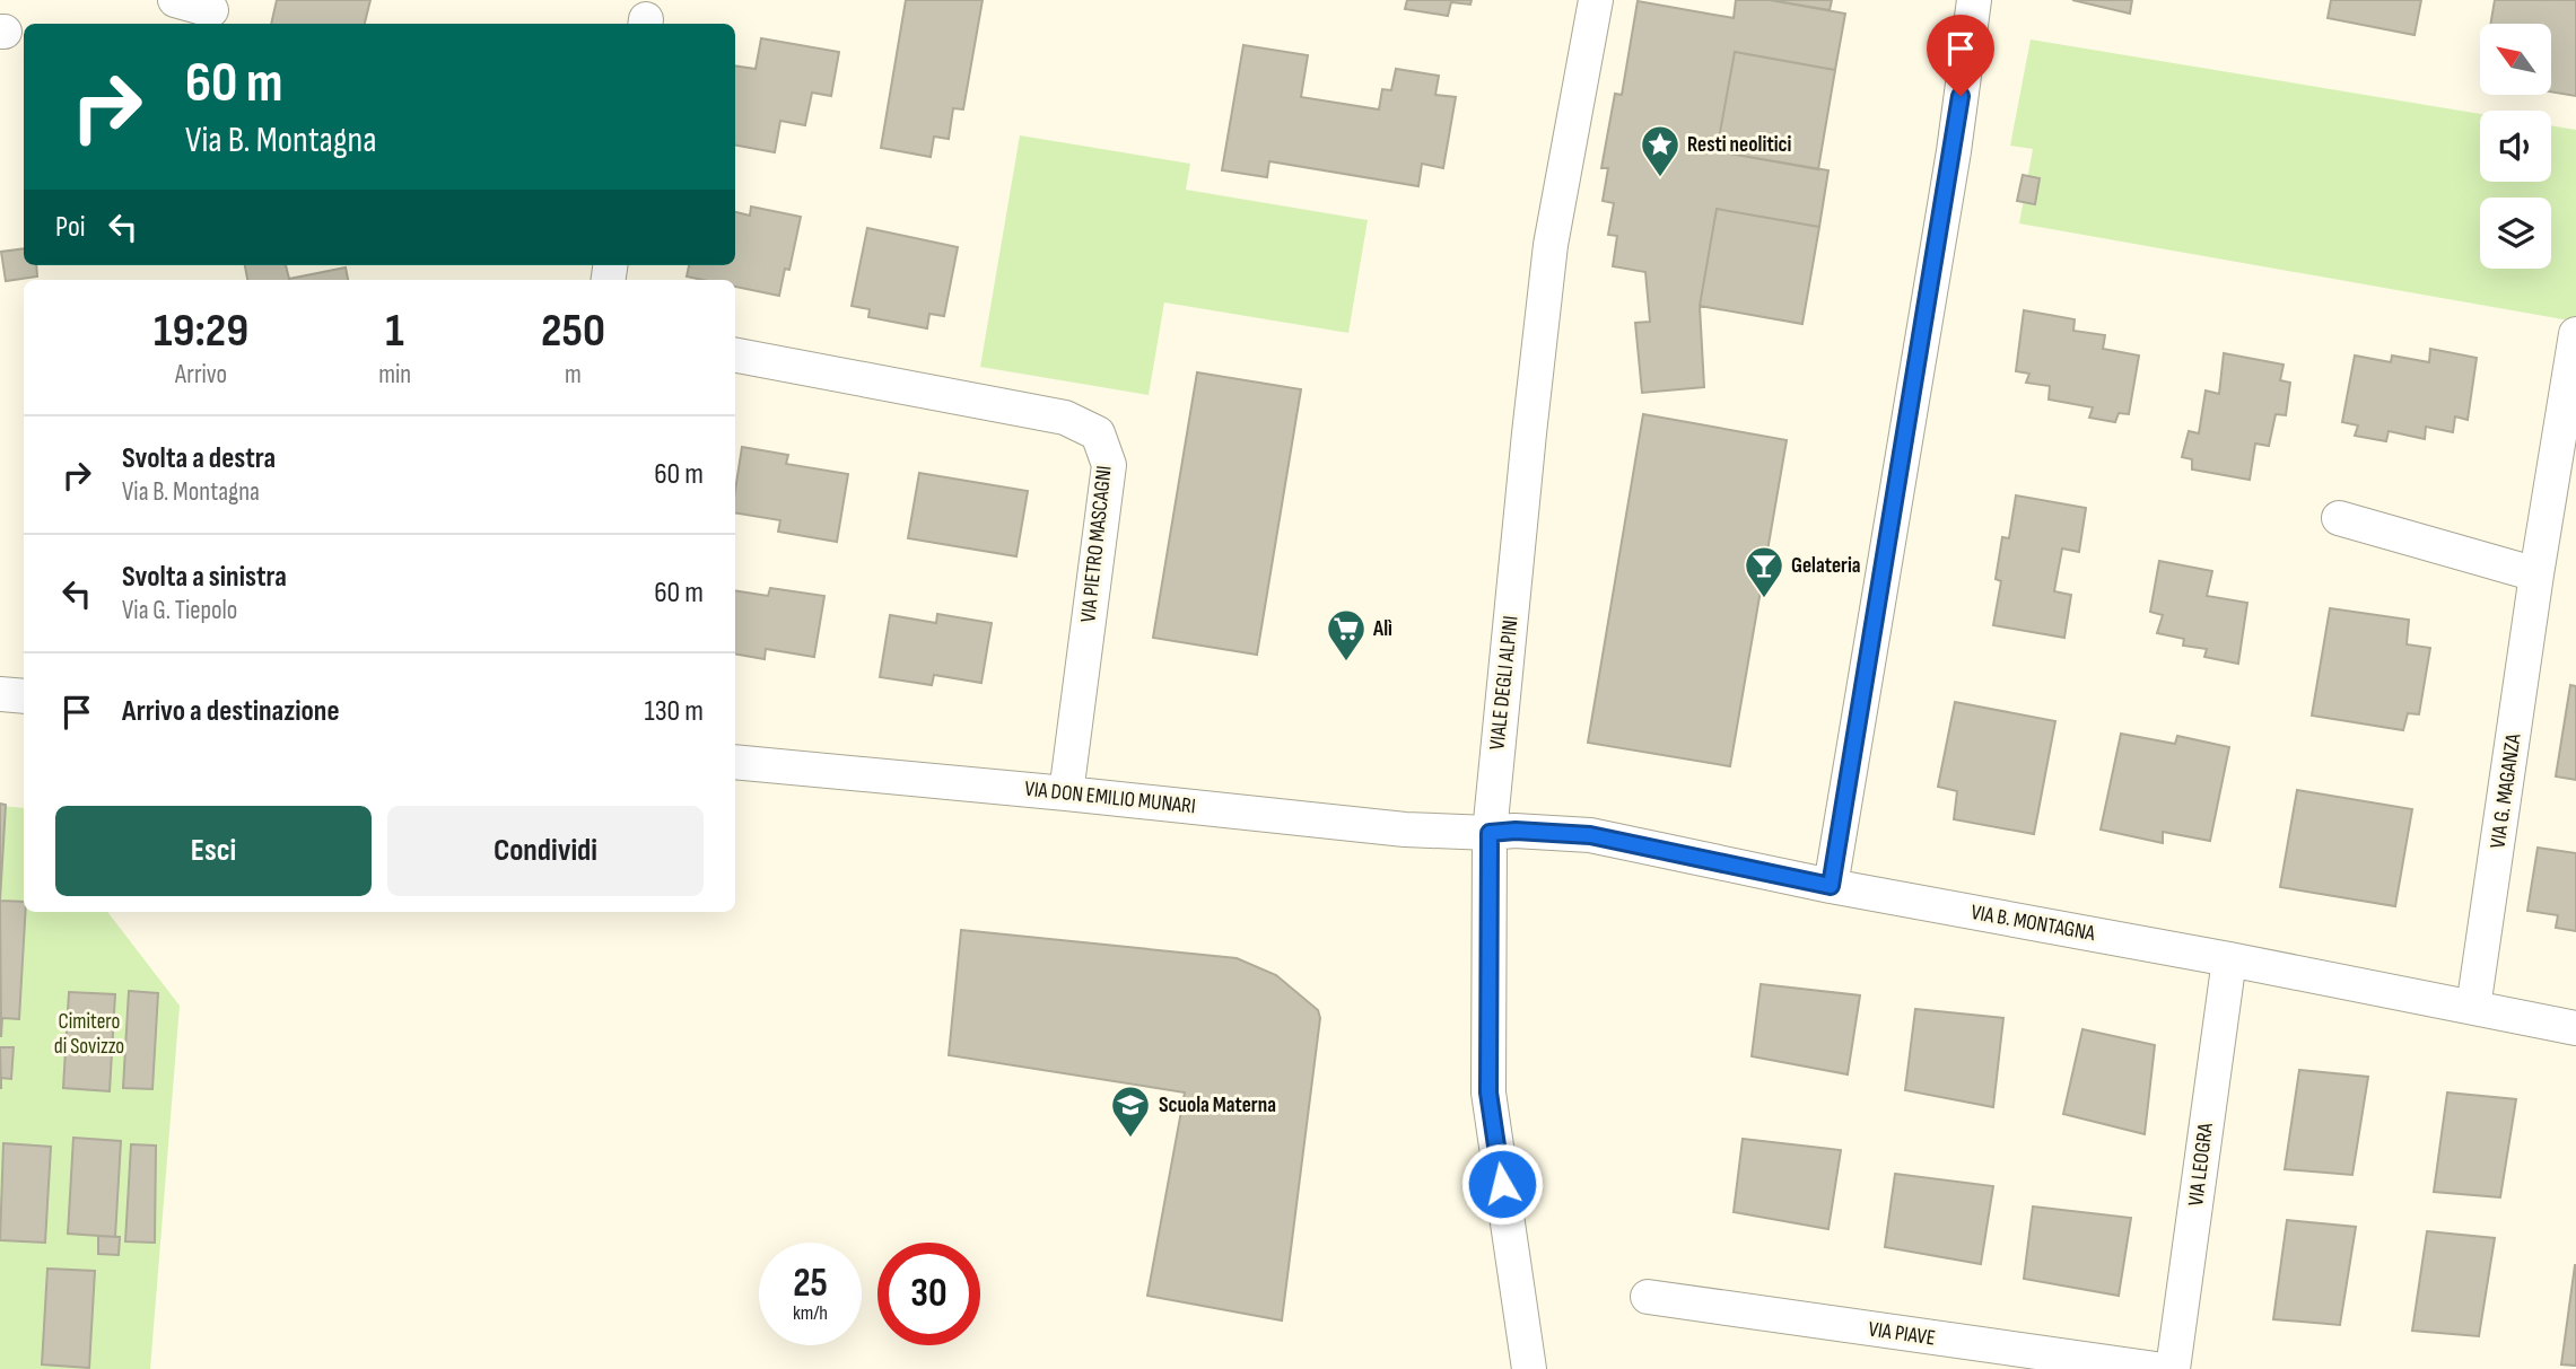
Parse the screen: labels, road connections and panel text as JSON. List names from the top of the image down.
{
  "streets": {
    "street": [
      "VIA PIETRO MASCAGNI",
      "VIALE DEGLI ALPINI",
      "VIA G. MAGANZA",
      "VIA DON EMILIO MUNARI",
      "VIA B. MONTAGNA",
      "VIA LEOGRA",
      "VIA PIAVE"
    ]
  },
  "crossings": [
    ["VIA PIETRO MASCAGNI", "VIA DON EMILIO MUNARI"],
    ["VIALE DEGLI ALPINI", "VIA DON EMILIO MUNARI"],
    ["VIALE DEGLI ALPINI", "VIA B. MONTAGNA"],
    ["VIA G. MAGANZA", "VIA B. MONTAGNA"],
    ["VIA DON EMILIO MUNARI", "VIA B. MONTAGNA"],
    ["VIA B. MONTAGNA", "VIA LEOGRA"]
  ],
  "parks": ["Cimitero di Sovizzo"],
  "places": {
    "place": ["Resti neolitici"],
    "bar": ["Gelateria"],
    "supermarket": ["Alì"],
    "school or university": ["Scuola Materna"]
  },
  "north": "top left",
  "page": {
    "turn": ["60 m", "Via B. Montagna"],
    "then": "Poi",
    "eta": [
      "19:29",
      "Arrivo",
      "1",
      "min",
      "250",
      "m"
    ],
    "list": [
      {
        "name": "Svolta a destra",
        "note": "Via B. Montagna",
        "value": "60 m"
      },
      {
        "name": "Svolta a sinistra",
        "note": "Via G. Tiepolo",
        "value": "60 m"
      },
      {
        "name": "Arrivo a destinazione",
        "value": "130 m"
      }
    ],
    "buttons": ["Esci", "Condividi"],
    "speed": "25 km/h",
    "limit": "30"
  }
}
